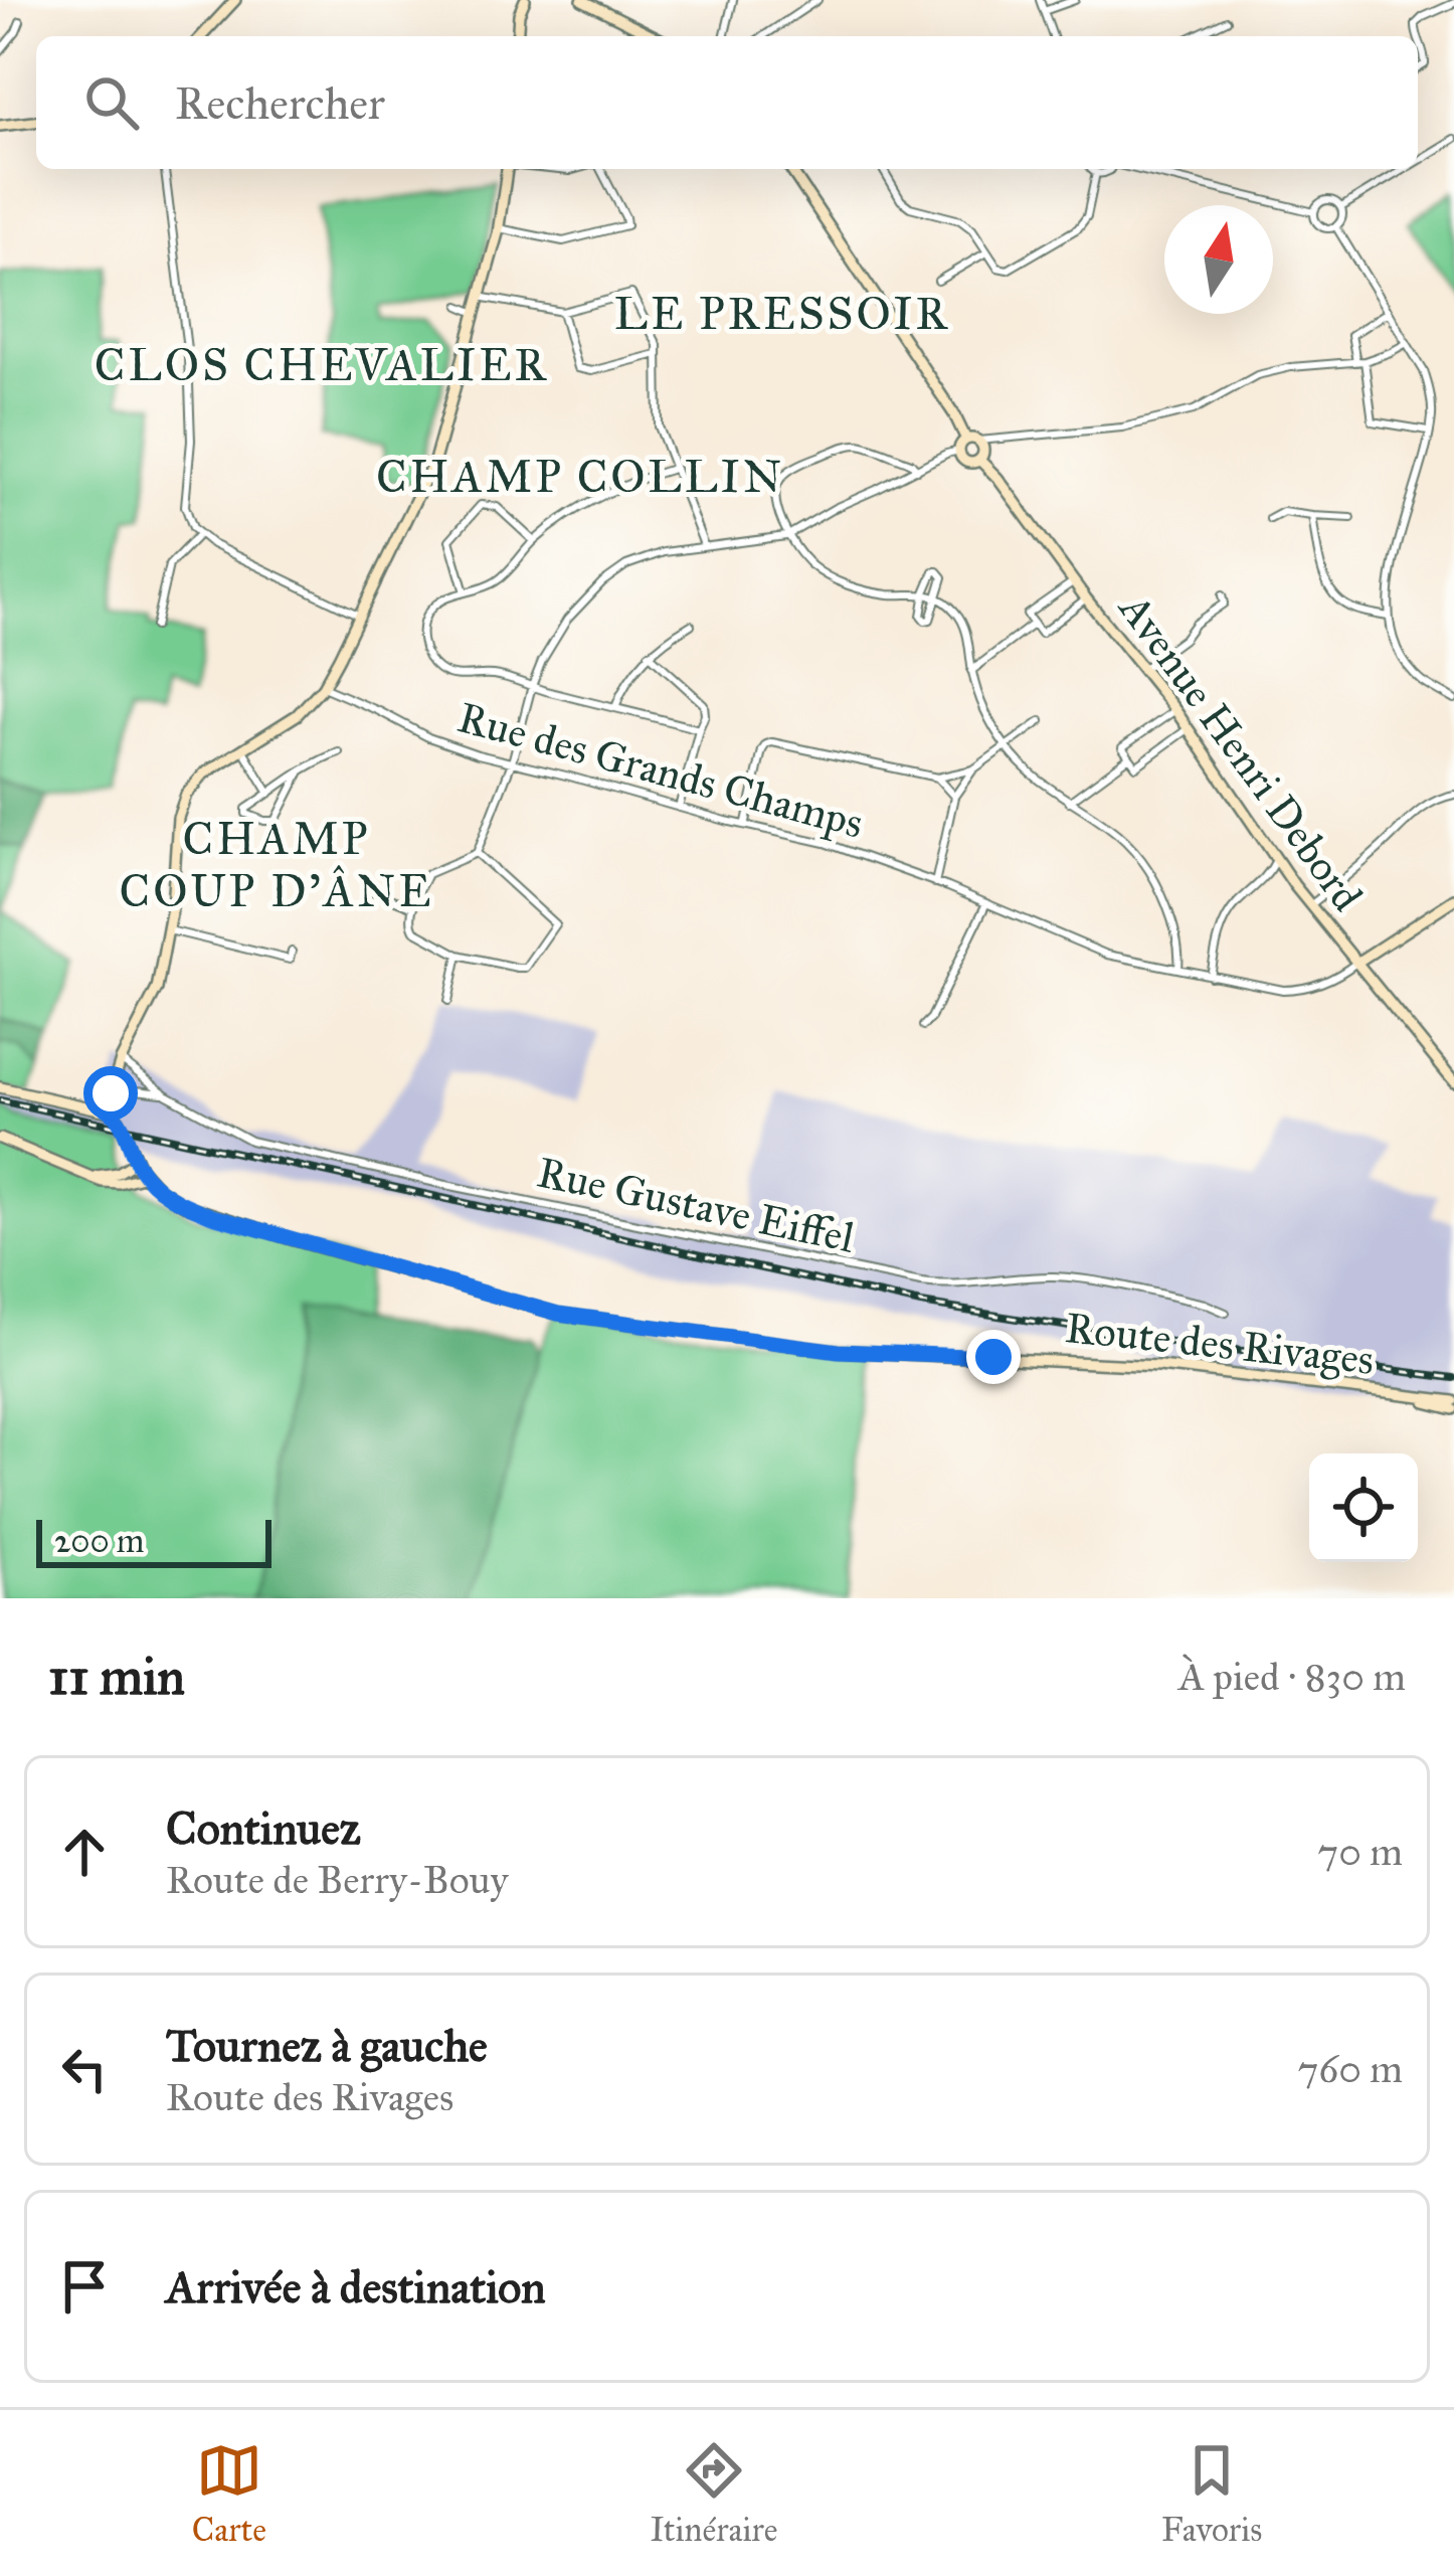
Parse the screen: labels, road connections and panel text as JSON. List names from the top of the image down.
{
  "streets": {
    "street": [
      "Avenue Henri Debord",
      "Rue des Grands Champs",
      "Rue Gustave Eiffel",
      "Route des Rivages"
    ]
  },
  "crossings": [
    ["Avenue Henri Debord", "Rue des Grands Champs"]
  ],
  "districts": [
    "LE PRESSOIR",
    "CLOS CHEVALIER",
    "CHAMP COLLIN",
    "CHAMP COUP D'ÂNE"
  ],
  "scale_bar": "200 m",
  "north": "top",
  "page": {
    "search": "Rechercher",
    "scale": "200 m",
    "heading": ["11 min", "À pied · 830 m"],
    "list": [
      ["Continuez", "Route de Berry-Bouy", "70 m"],
      ["Tournez à gauche", "Route des Rivages", "760 m"],
      "Arrivée à destination"
    ],
    "nav": ["Carte", "Itinéraire", "Favoris"]
  }
}
